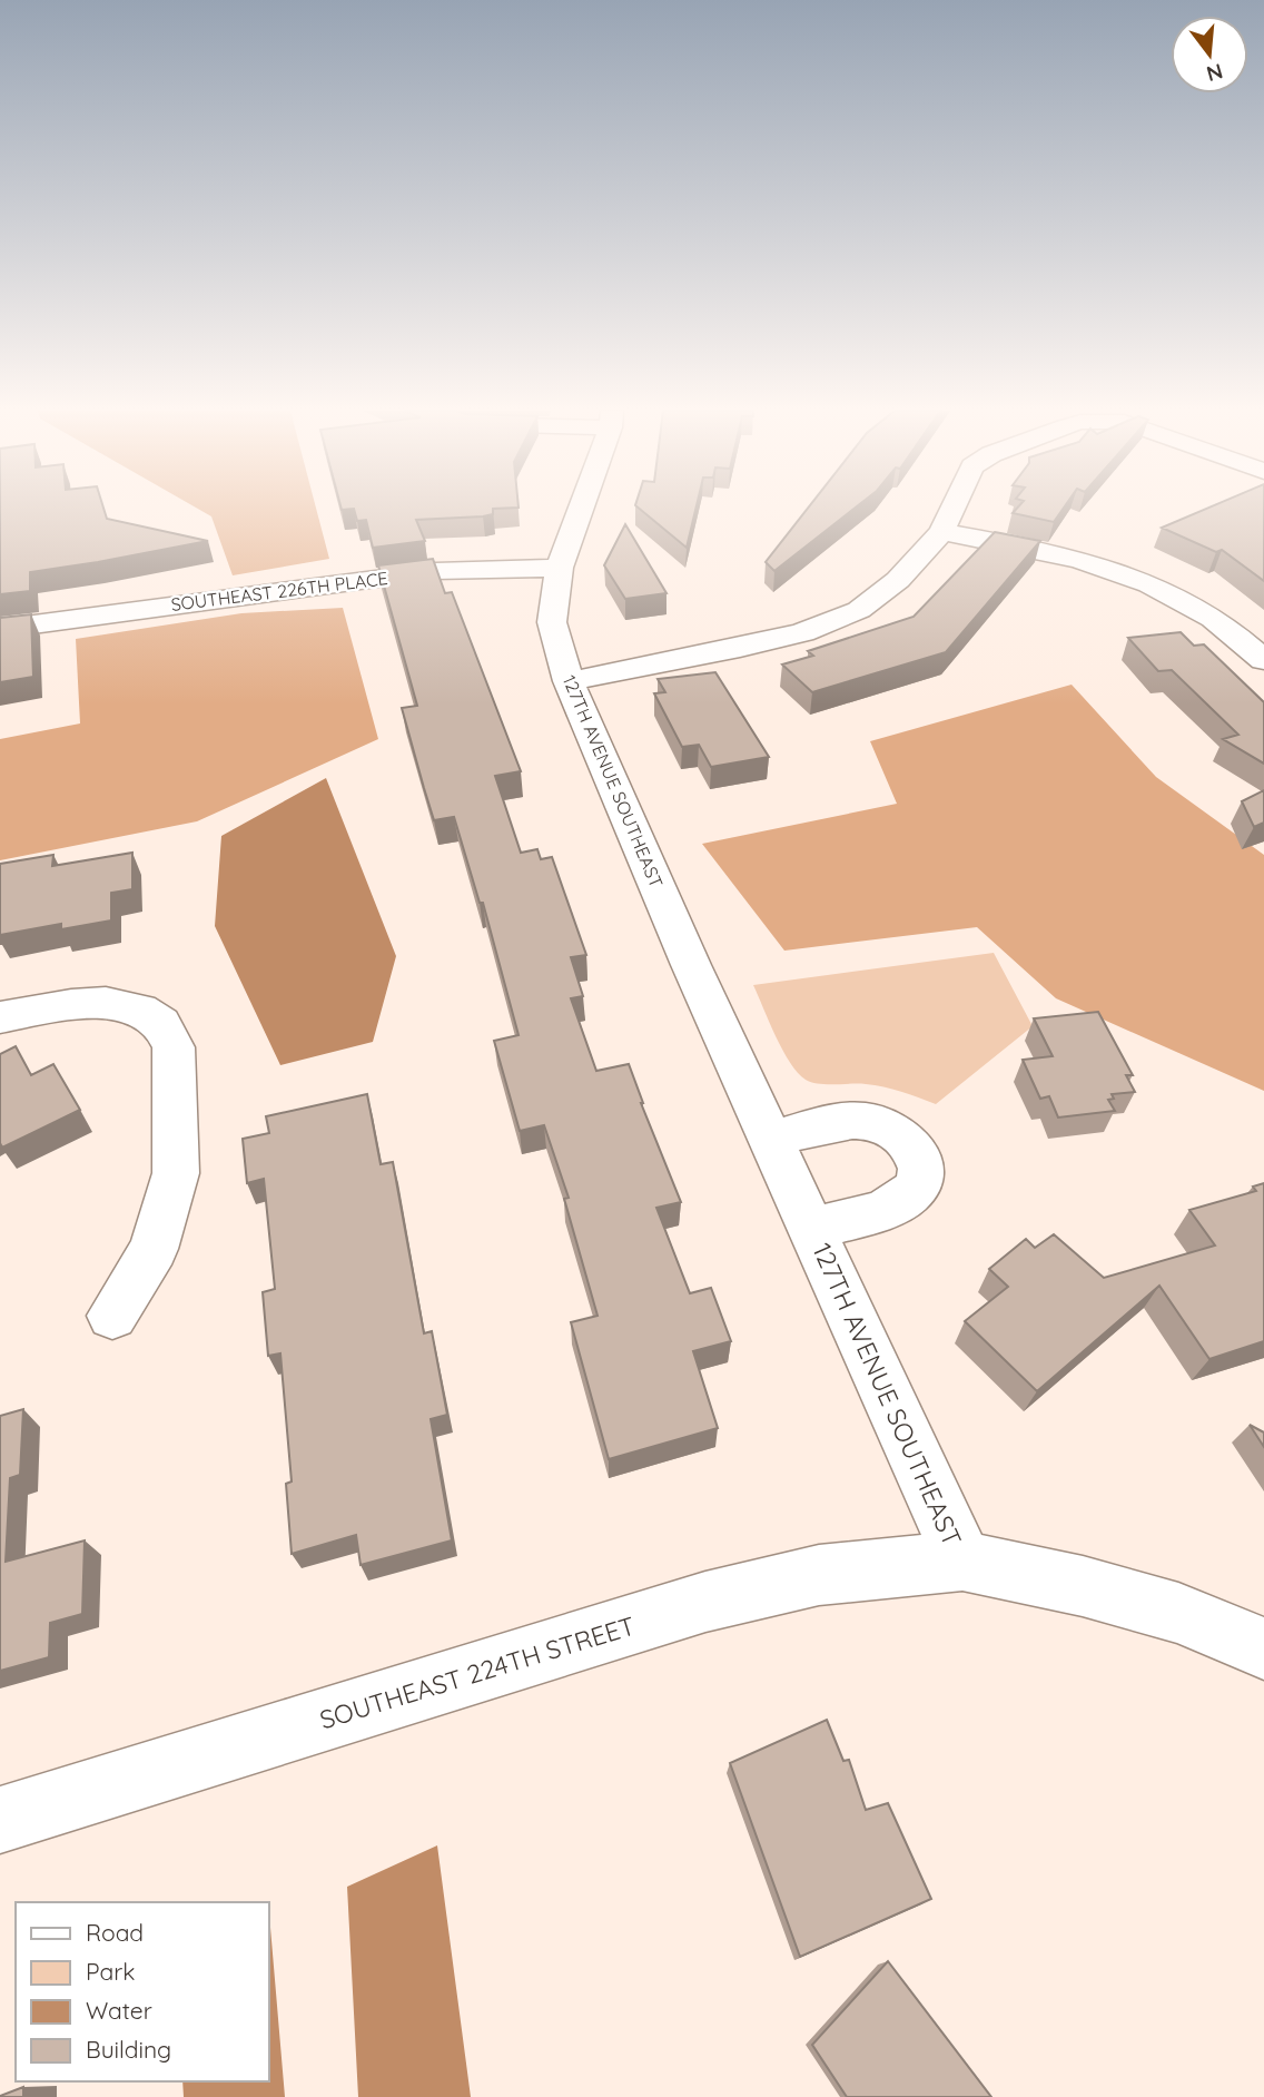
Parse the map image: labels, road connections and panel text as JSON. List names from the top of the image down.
{
  "streets": {
    "street": ["SOUTHEAST 226TH PLACE", "127TH AVENUE SOUTHEAST", "SOUTHEAST 224TH STREET"]
  },
  "crossings": [
    ["SOUTHEAST 226TH PLACE", "127TH AVENUE SOUTHEAST"],
    ["127TH AVENUE SOUTHEAST", "SOUTHEAST 224TH STREET"]
  ],
  "legend": [
    "Road",
    "Park",
    "Water",
    "Building"
  ],
  "north": "bottom"
}
